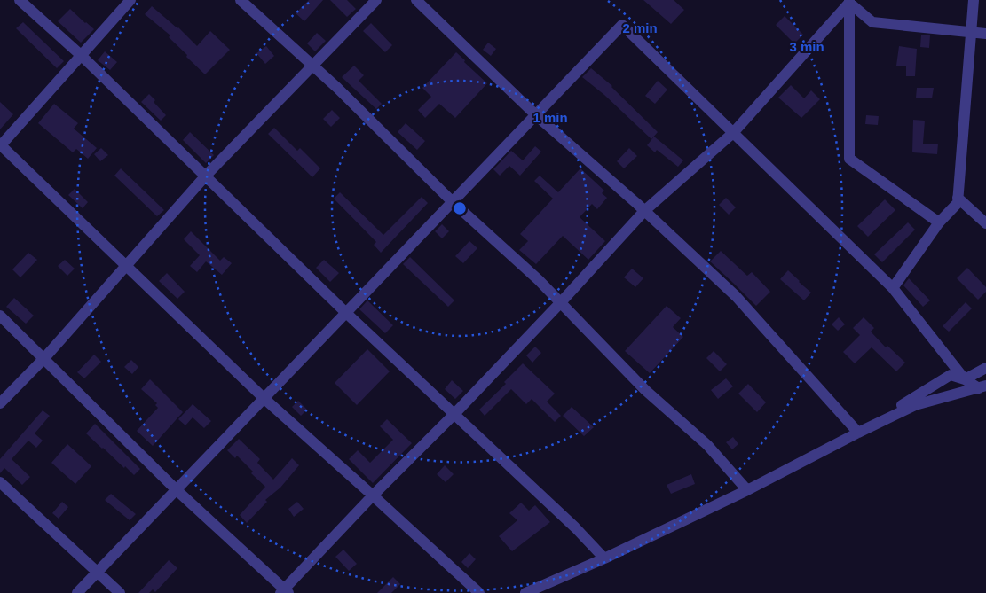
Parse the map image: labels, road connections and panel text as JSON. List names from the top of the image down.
{
  "rings": ["2 min", "3 min", "1 min"]
}
